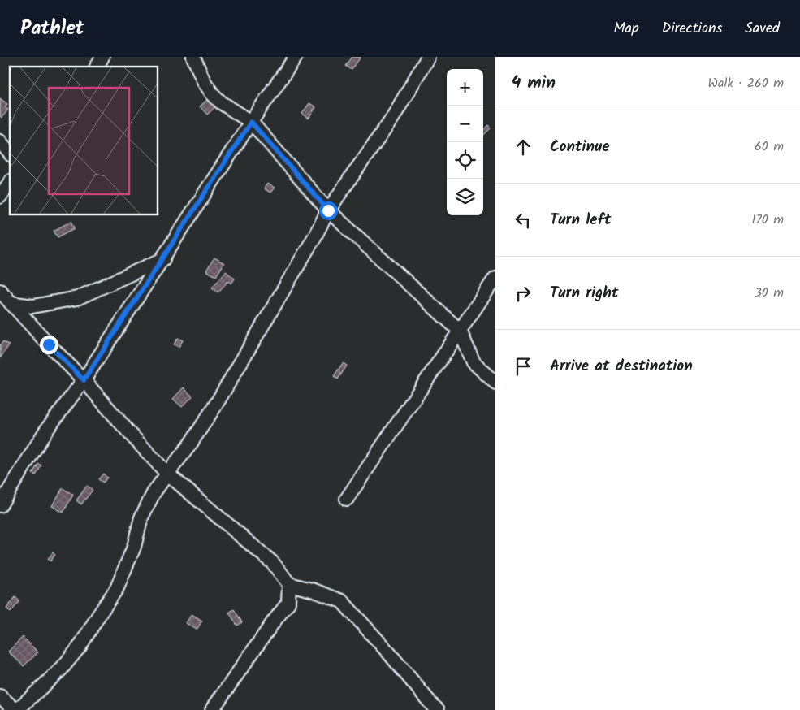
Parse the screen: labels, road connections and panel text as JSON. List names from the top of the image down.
{
  "page": {
    "header": "Pathlet",
    "nav": ["Map", "Directions", "Saved"],
    "heading": ["4 min", "Walk · 260 m"],
    "map_buttons": ["+", "−"],
    "list": [
      ["Continue", "60 m"],
      ["Turn left", "170 m"],
      ["Turn right", "30 m"],
      "Arrive at destination"
    ]
  }
}
